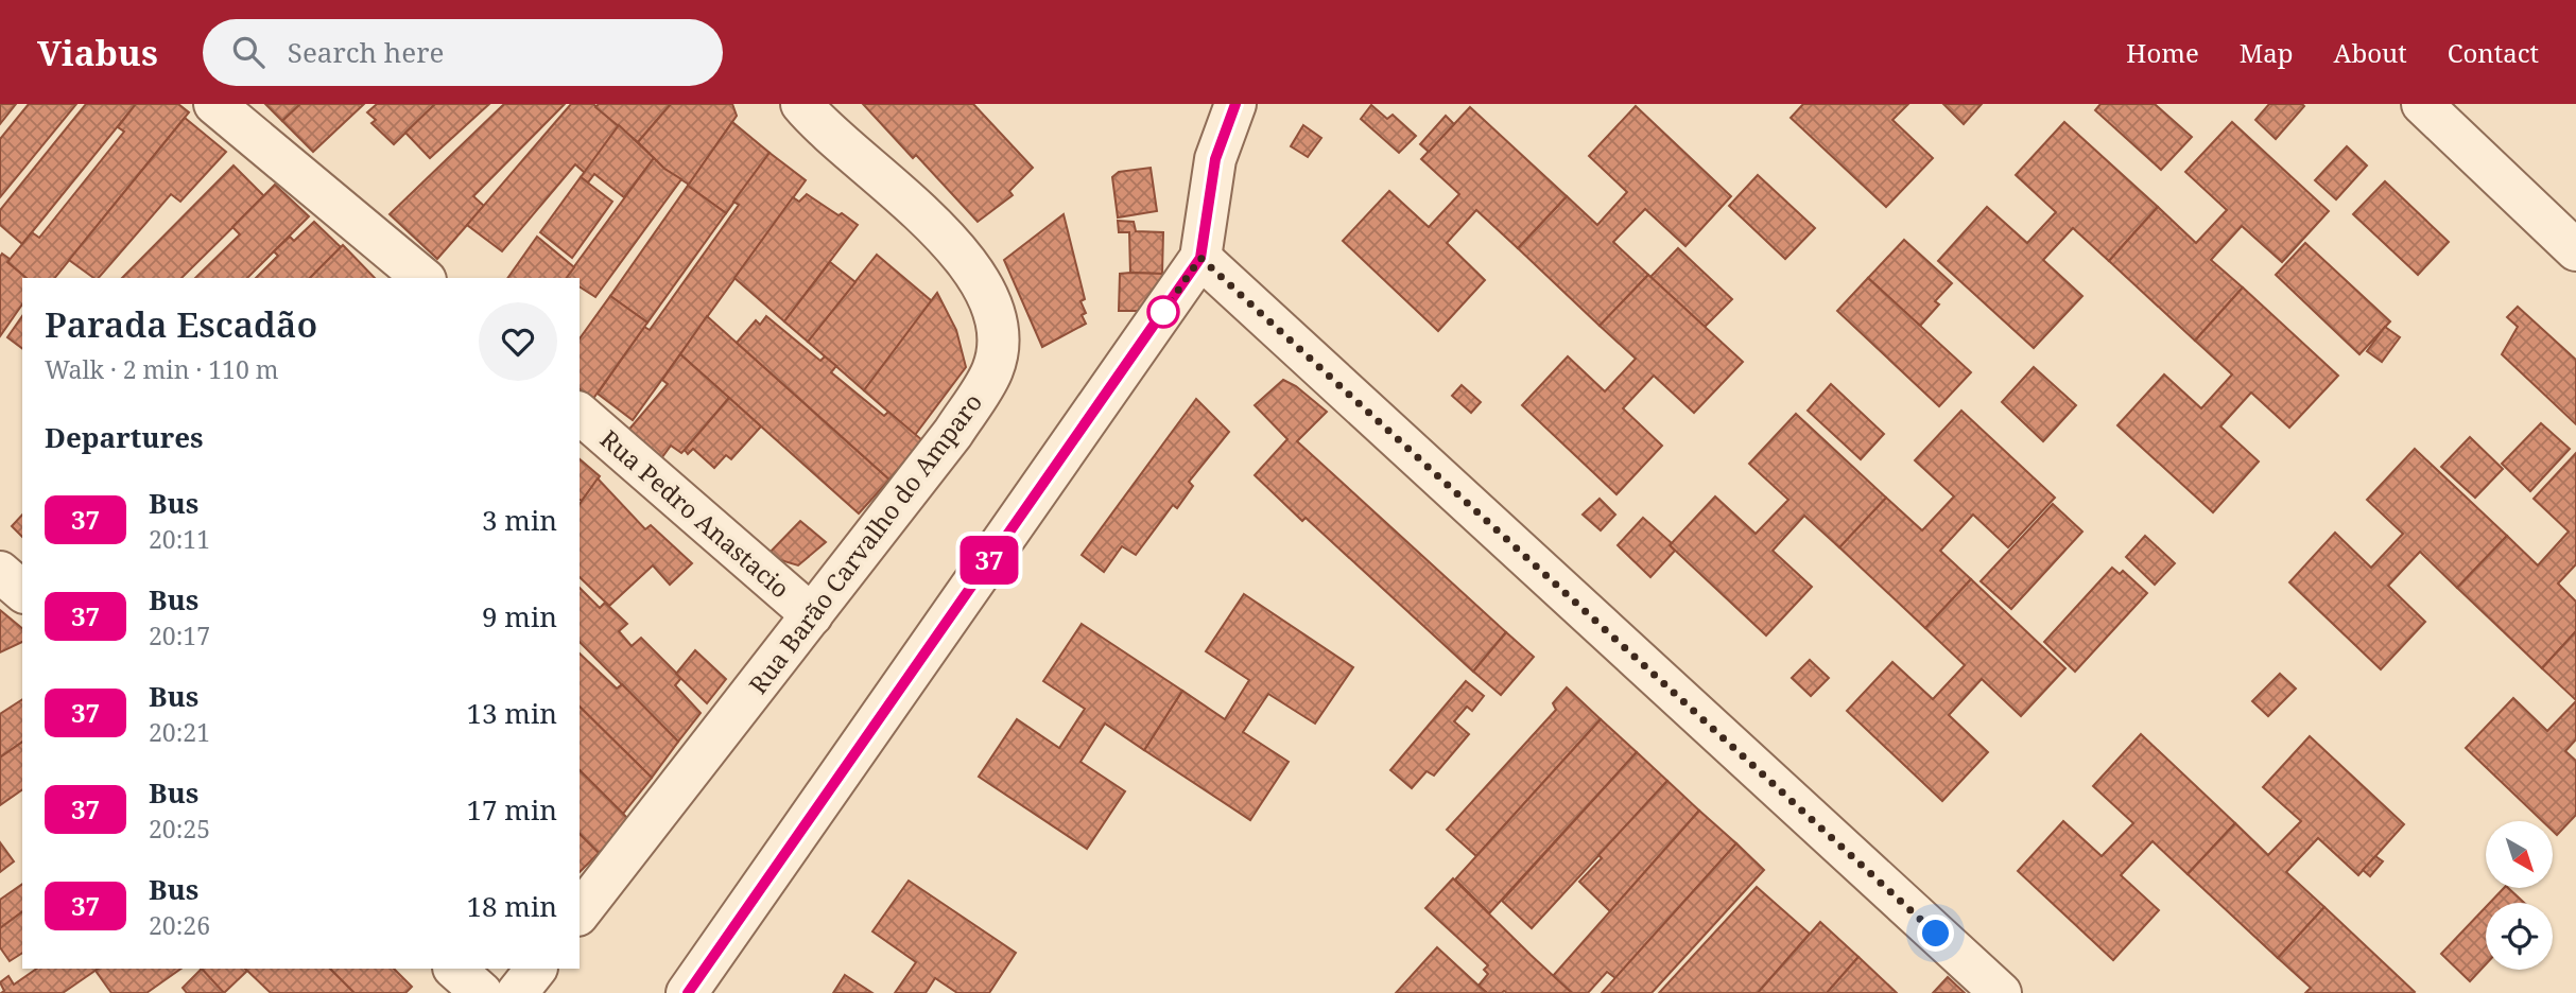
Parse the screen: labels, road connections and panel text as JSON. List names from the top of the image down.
{
  "streets": {
    "street": ["Rua Pedro Anastacio", "Rua Barão Carvalho do Amparo"]
  },
  "crossings": [
    ["Rua Pedro Anastacio", "Rua Barão Carvalho do Amparo"]
  ],
  "lines": ["bus line 37"],
  "north": "bottom right",
  "page": {
    "header": "Viabus",
    "search": "Search here",
    "nav": [
      "Home",
      "Map",
      "About",
      "Contact"
    ],
    "on_map": "37",
    "heading": [
      ["Parada Escadão", "Walk · 2 min · 110 m"],
      "Departures"
    ],
    "list": [
      {
        "mark": "37",
        "name": "Bus",
        "note": "20:11",
        "value": "3 min"
      },
      {
        "mark": "37",
        "name": "Bus",
        "note": "20:17",
        "value": "9 min"
      },
      {
        "mark": "37",
        "name": "Bus",
        "note": "20:21",
        "value": "13 min"
      },
      {
        "mark": "37",
        "name": "Bus",
        "note": "20:25",
        "value": "17 min"
      },
      {
        "mark": "37",
        "name": "Bus",
        "note": "20:26",
        "value": "18 min"
      }
    ]
  }
}
